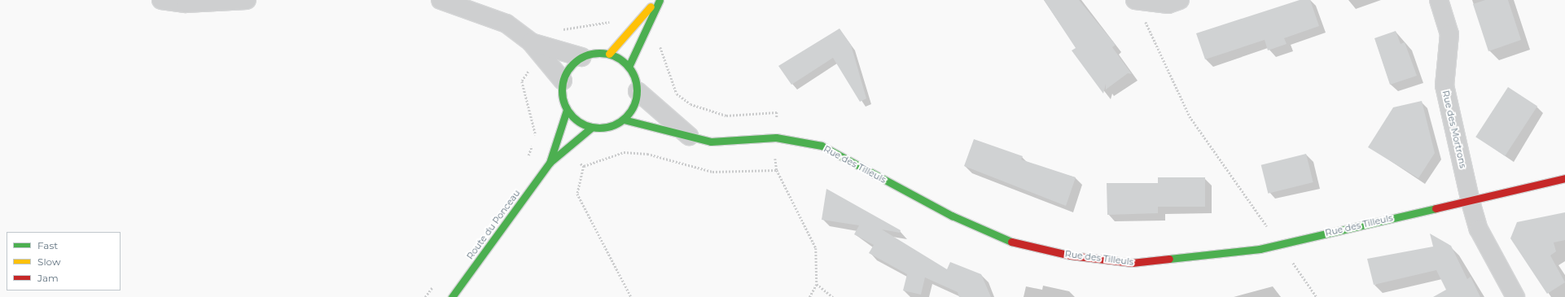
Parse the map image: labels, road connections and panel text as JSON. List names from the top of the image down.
{
  "streets": {
    "street": ["Rue des Mortrons", "Rue des Tilleuls", "Route du Ponceau"]
  },
  "crossings": [
    ["Rue des Mortrons", "Rue des Tilleuls"],
    ["Rue des Tilleuls", "Route du Ponceau"]
  ],
  "legend": ["Fast", "Slow", "Jam"]
}
